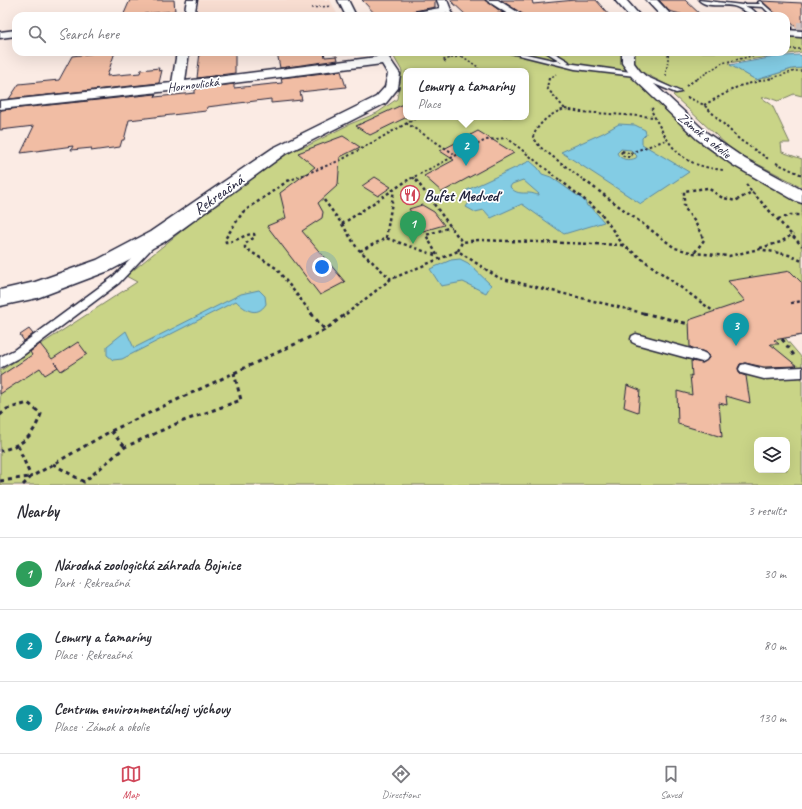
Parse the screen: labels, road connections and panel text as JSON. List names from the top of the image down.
{
  "streets": {
    "street": ["Hornoulická", "Zámok a okolie", "Rekreačná"]
  },
  "crossings": [
    ["Hornoulická", "Rekreačná"]
  ],
  "places": {
    "restaurant": ["Bufet Medveď"]
  },
  "page": {
    "search": "Search here",
    "popup": ["Lemury a tamaríny", "Place"],
    "pins": ["2", "1", "3"],
    "heading": ["Nearby", "3 results"],
    "list": [
      {
        "mark": "1",
        "name": "Národná zoologická záhrada Bojnice",
        "note": "Park · Rekreačná",
        "value": "30 m"
      },
      {
        "mark": "2",
        "name": "Lemury a tamaríny",
        "note": "Place · Rekreačná",
        "value": "80 m"
      },
      {
        "mark": "3",
        "name": "Centrum environmentálnej výchovy",
        "note": "Place · Zámok a okolie",
        "value": "130 m"
      }
    ],
    "nav": ["Map", "Directions", "Saved"]
  }
}
